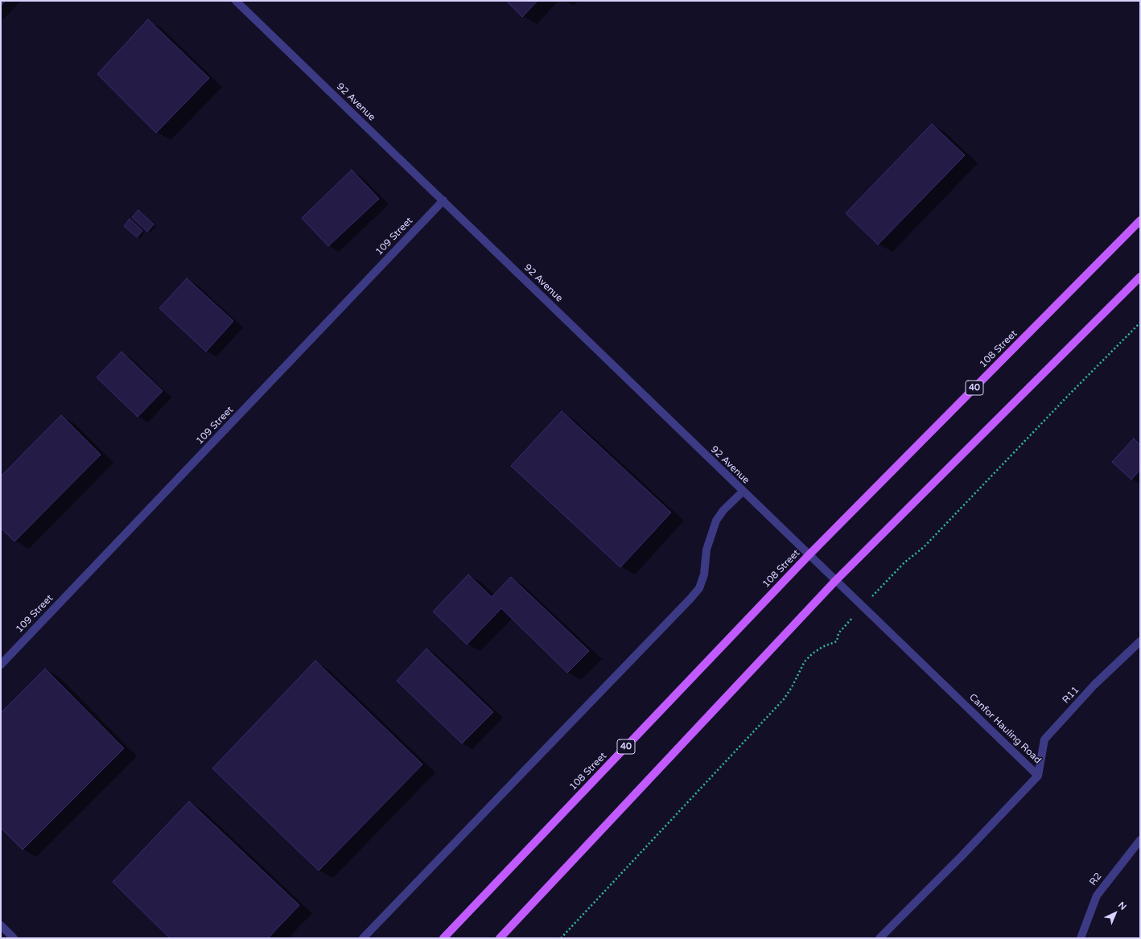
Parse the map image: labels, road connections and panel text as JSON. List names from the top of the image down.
{
  "streets": {
    "main road": ["108 Street", "40"],
    "street": [
      "92 Avenue",
      "109 Street",
      "R11",
      "Canfor Hauling Road",
      "R2"
    ]
  },
  "crossings": [
    ["92 Avenue", "109 Street"],
    ["92 Avenue", "108 Street"],
    ["92 Avenue", "Canfor Hauling Road"],
    ["R11", "Canfor Hauling Road"]
  ],
  "north": "top right"
}
